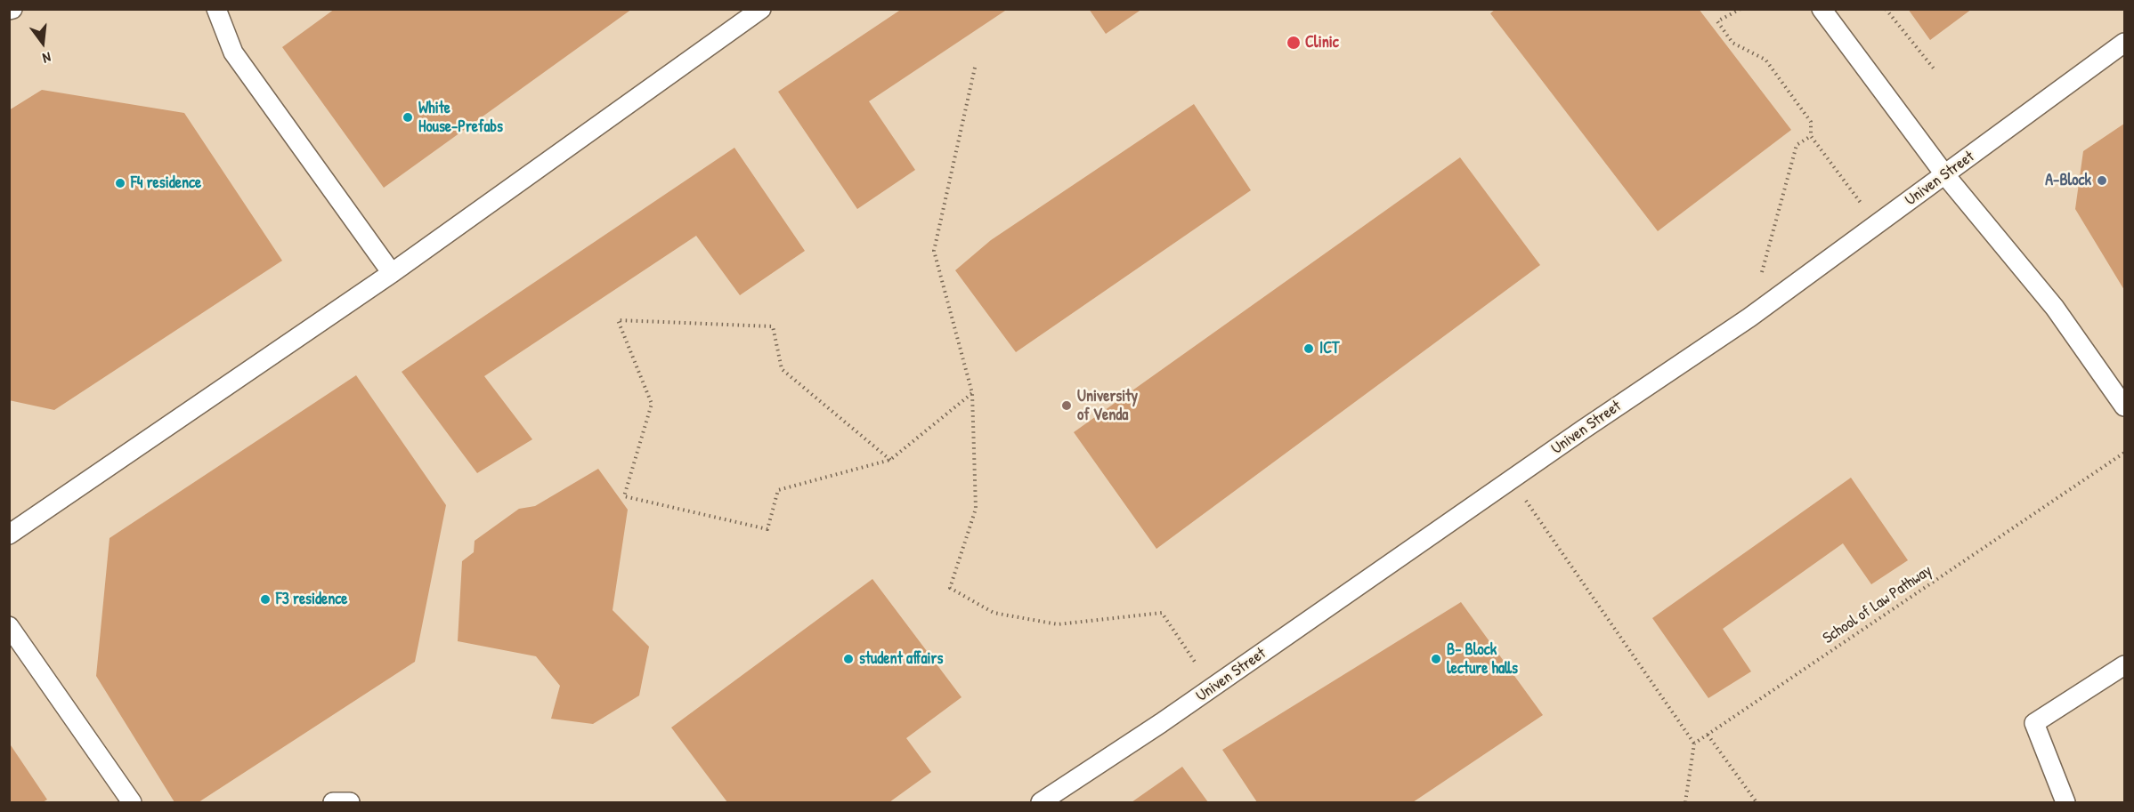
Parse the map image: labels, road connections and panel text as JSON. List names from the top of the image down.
{
  "streets": {
    "lane": ["Univen Street"],
    "path": ["School of Law Pathway"]
  },
  "places": [
    "Clinic",
    "White House-Prefabs",
    "A-Block",
    "F4 residence",
    "ICT",
    "University of Venda",
    "F3 residence",
    "student affairs",
    "B- Block lecture halls"
  ],
  "north": "bottom"
}
